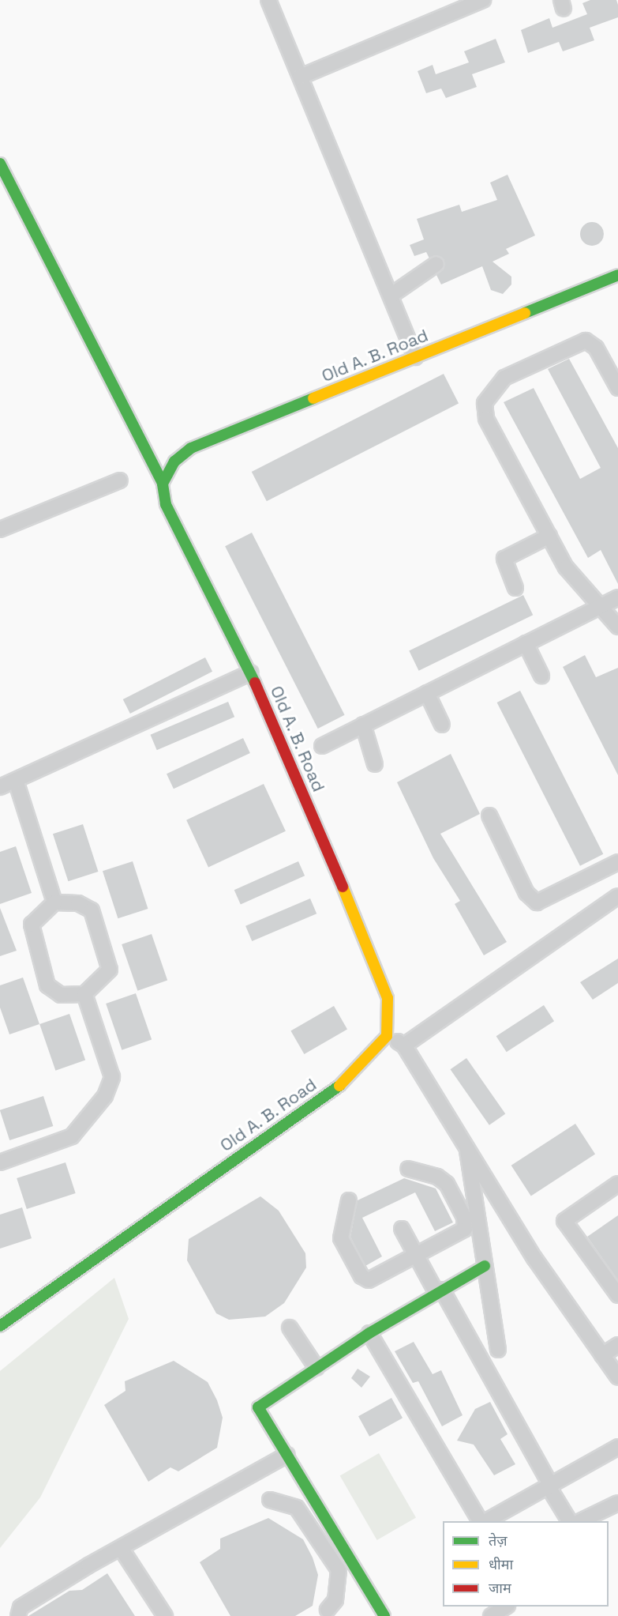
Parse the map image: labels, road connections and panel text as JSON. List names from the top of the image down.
{
  "streets": {
    "street": ["Old A. B. Road"]
  },
  "legend": ["तेज़", "धीमा", "जाम"]
}
